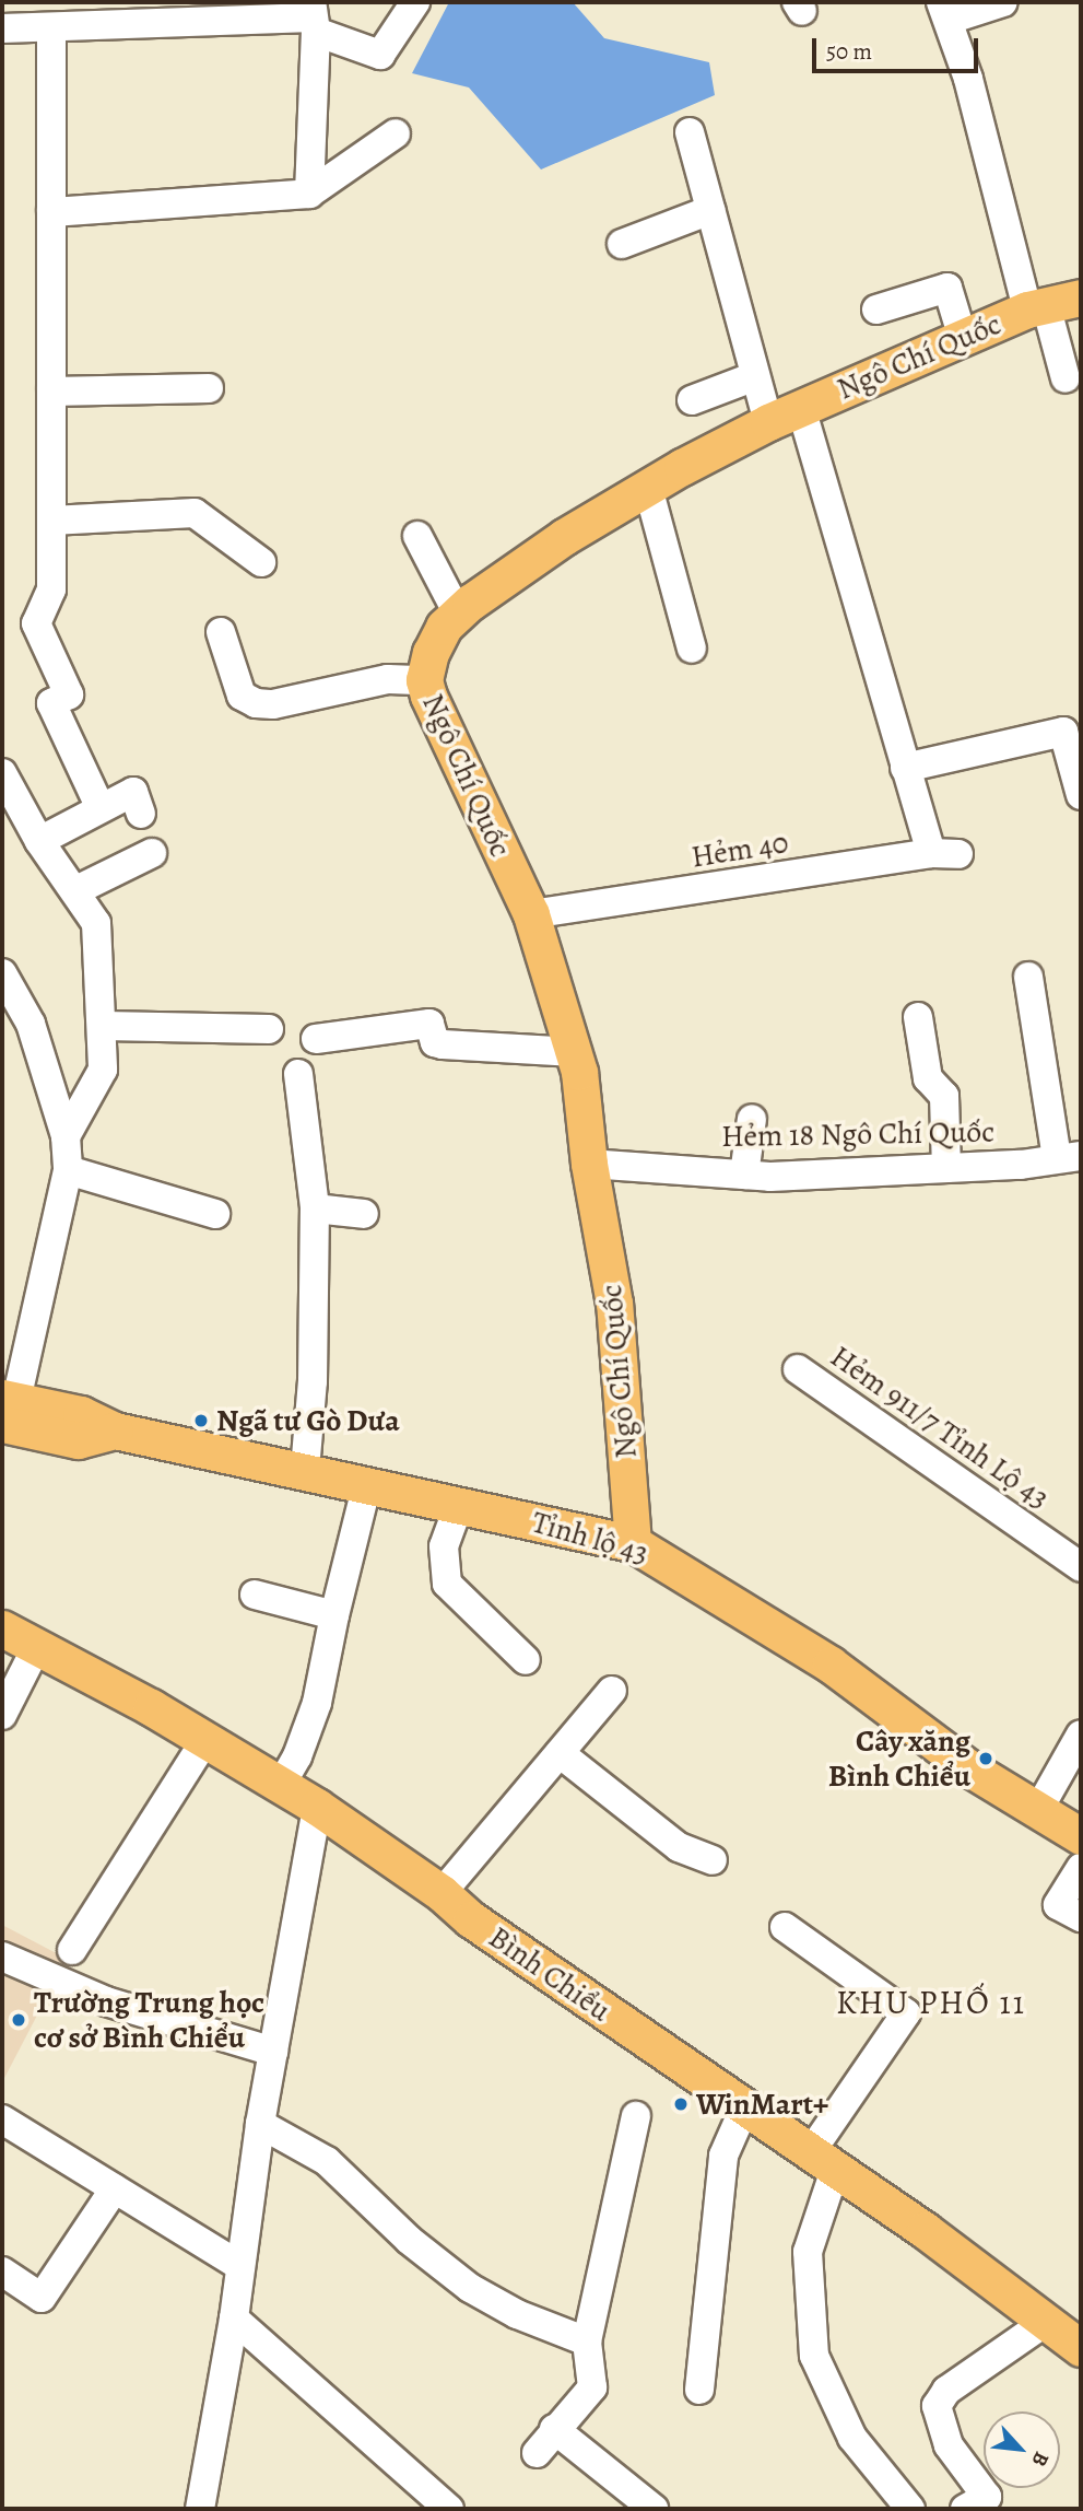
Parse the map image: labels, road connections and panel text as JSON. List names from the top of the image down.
{
  "streets": {
    "main road": ["Ngô Chí Quốc", "Tỉnh lộ 43", "Bình Chiểu"],
    "street": ["Hẻm 40", "Hẻm 18 Ngô Chí Quốc", "Hẻm 911/7 Tỉnh Lộ 43"]
  },
  "crossings": [
    ["Ngô Chí Quốc", "Hẻm 40"],
    ["Ngô Chí Quốc", "Hẻm 18 Ngô Chí Quốc"],
    ["Ngô Chí Quốc", "Tỉnh lộ 43"]
  ],
  "districts": ["KHU PHỐ 11"],
  "places": [
    "Ngã tư Gò Dưa",
    "Cây xăng Bình Chiểu",
    "Trường Trung học cơ sở Bình Chiểu",
    "WinMart+"
  ],
  "scale_bar": "50 m",
  "north": "bottom right"
}
